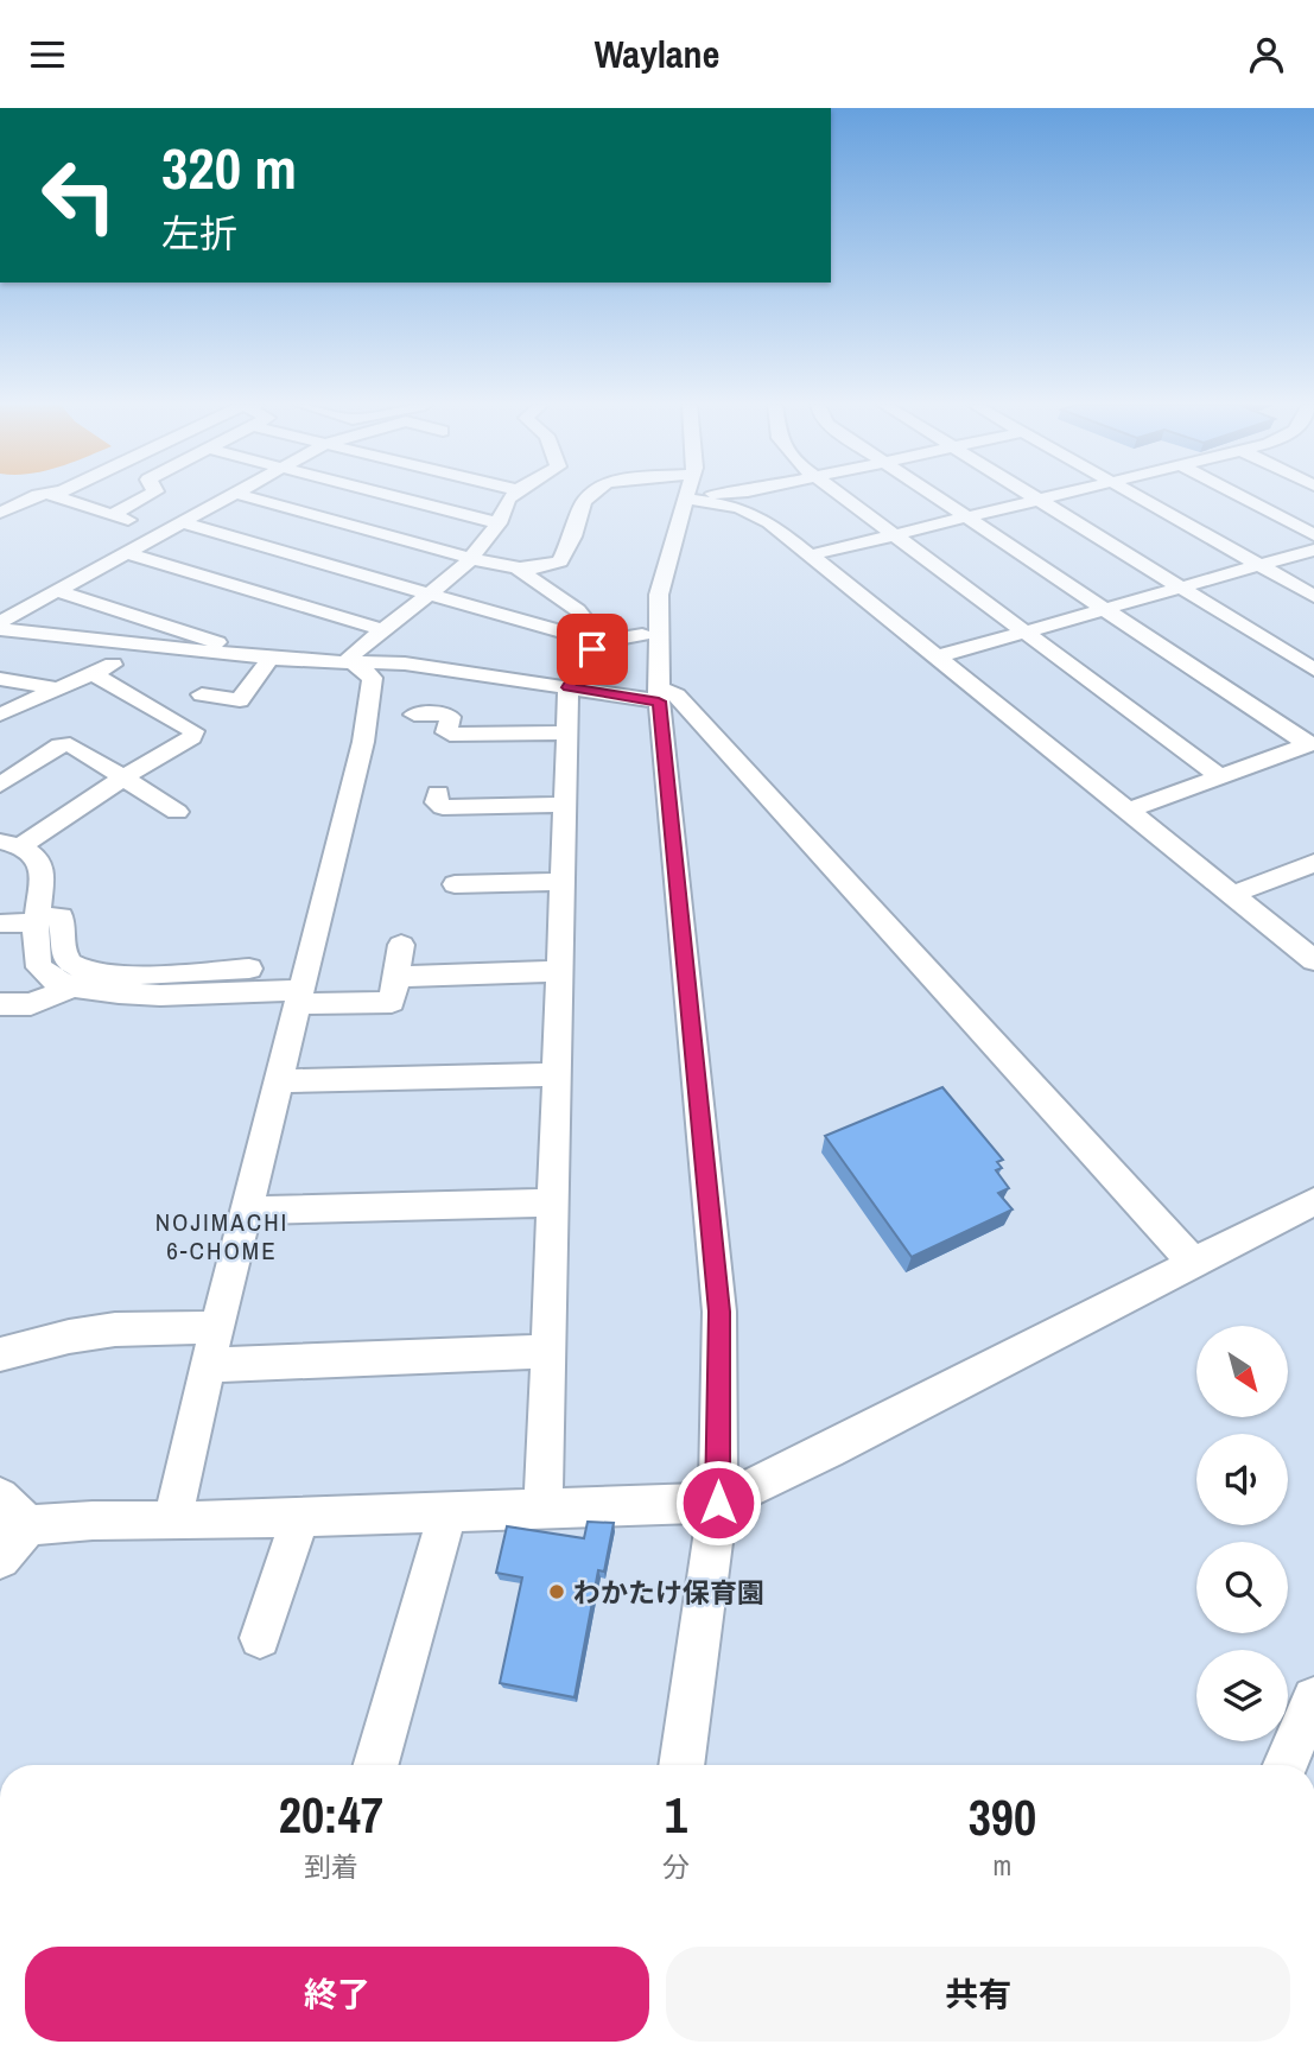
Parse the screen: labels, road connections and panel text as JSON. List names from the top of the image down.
{
  "districts": ["NOJIMACHI 6-CHOME"],
  "places": ["わかたけ保育園"],
  "north": "bottom right",
  "page": {
    "header": "Waylane",
    "turn": ["320 m", "左折"],
    "eta": [
      "20:47",
      "到着",
      "1",
      "分",
      "390",
      "m"
    ],
    "buttons": ["終了", "共有"]
  }
}
